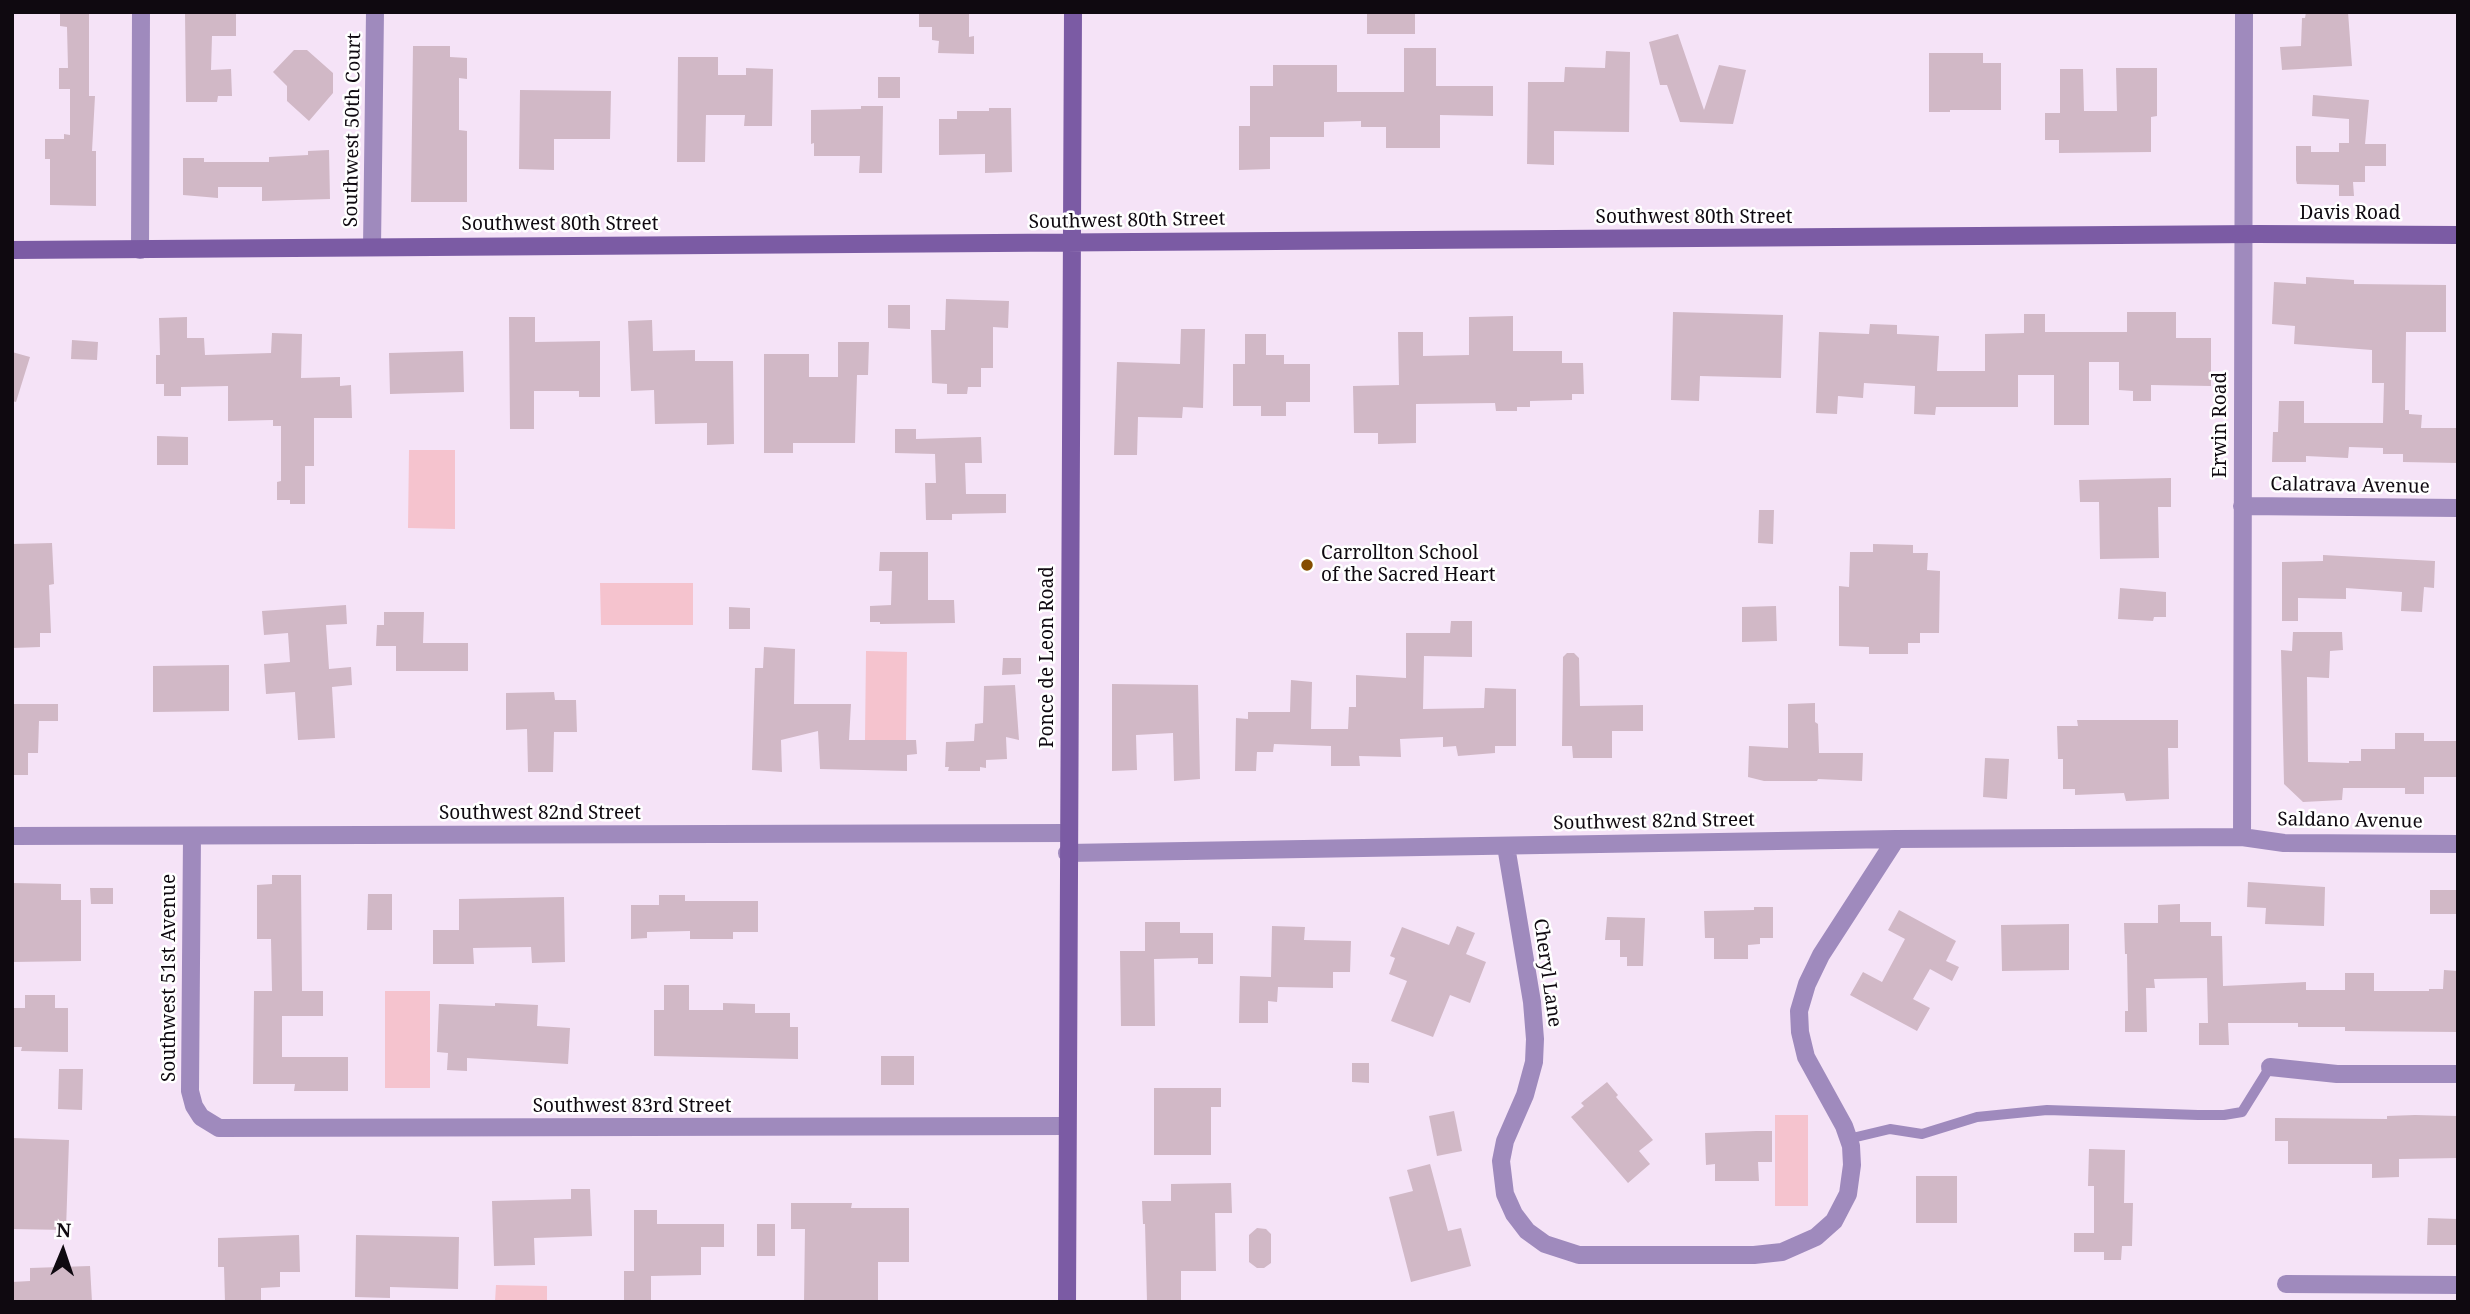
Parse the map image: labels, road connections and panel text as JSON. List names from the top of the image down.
{
  "streets": {
    "street": [
      "Southwest 50th Court",
      "Davis Road",
      "Southwest 80th Street",
      "Erwin Road",
      "Calatrava Avenue",
      "Ponce de Leon Road",
      "Southwest 82nd Street",
      "Saldano Avenue",
      "Cheryl Lane",
      "Southwest 51st Avenue",
      "Southwest 83rd Street"
    ]
  },
  "crossings": [
    ["Southwest 50th Court", "Southwest 80th Street"],
    ["Davis Road", "Southwest 80th Street"],
    ["Davis Road", "Erwin Road"],
    ["Southwest 80th Street", "Erwin Road"],
    ["Southwest 80th Street", "Ponce de Leon Road"],
    ["Erwin Road", "Calatrava Avenue"],
    ["Erwin Road", "Southwest 82nd Street"],
    ["Erwin Road", "Saldano Avenue"],
    ["Ponce de Leon Road", "Southwest 82nd Street"],
    ["Ponce de Leon Road", "Southwest 83rd Street"],
    ["Southwest 82nd Street", "Saldano Avenue"],
    ["Southwest 82nd Street", "Cheryl Lane"],
    ["Southwest 82nd Street", "Southwest 51st Avenue"],
    ["Southwest 51st Avenue", "Southwest 83rd Street"]
  ],
  "places": ["Carrollton School of the Sacred Heart"],
  "north": "top"
}
